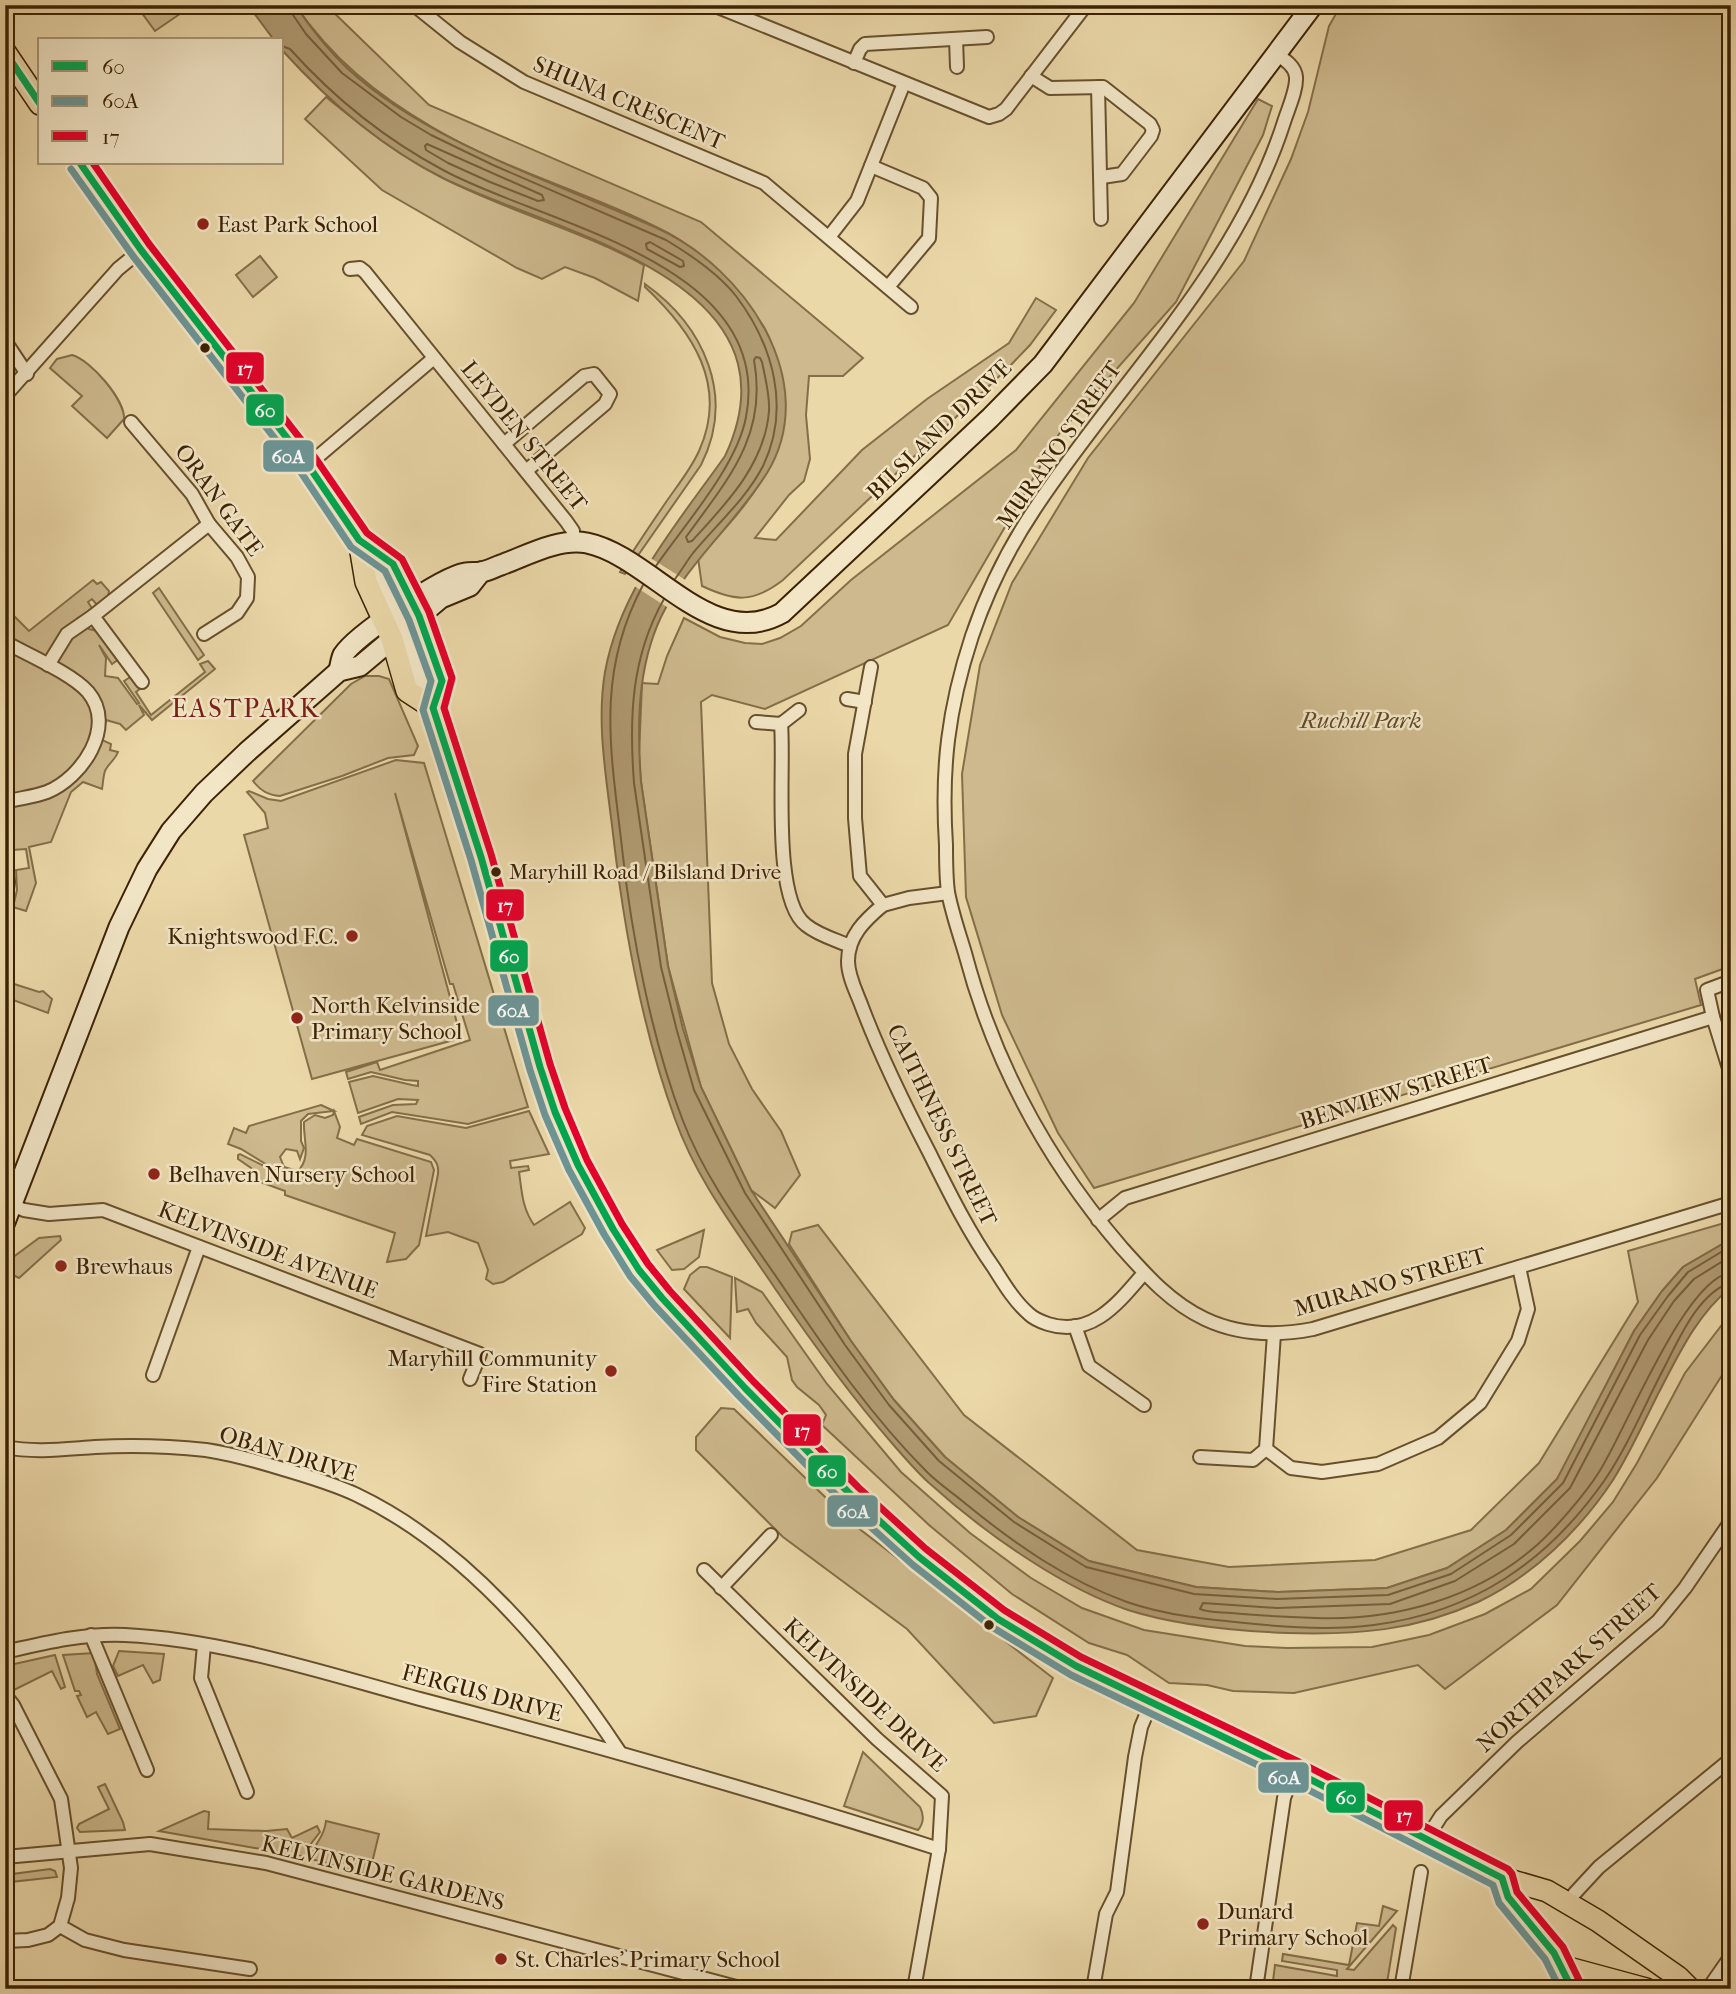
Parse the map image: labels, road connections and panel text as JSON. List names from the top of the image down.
{
  "streets": {
    "main road": ["BILSLAND DRIVE"],
    "street": [
      "SHUNA CRESCENT",
      "LEYDEN STREET",
      "MURANO STREET",
      "ORAN GATE",
      "BENVIEW STREET",
      "CAITHNESS STREET",
      "KELVINSIDE AVENUE",
      "OBAN DRIVE",
      "NORTHPARK STREET",
      "FERGUS DRIVE",
      "KELVINSIDE DRIVE",
      "KELVINSIDE GARDENS"
    ]
  },
  "crossings": [
    ["BILSLAND DRIVE", "LEYDEN STREET"],
    ["BILSLAND DRIVE", "MURANO STREET"],
    ["BILSLAND DRIVE", "KELVINSIDE AVENUE"],
    ["MURANO STREET", "BENVIEW STREET"],
    ["OBAN DRIVE", "FERGUS DRIVE"],
    ["FERGUS DRIVE", "KELVINSIDE DRIVE"]
  ],
  "districts": ["EASTPARK"],
  "parks": ["Ruchill Park"],
  "places": [
    "East Park School",
    "Maryhill Road / Bilsland Drive",
    "Knightswood F.C.",
    "North Kelvinside Primary School",
    "Belhaven Nursery School",
    "Brewhaus",
    "Maryhill Community Fire Station",
    "Dunard Primary School",
    "St. Charles' Primary School"
  ],
  "lines": ["transit line 60", "transit line 17", "transit line 60A"],
  "legend": ["60", "60A", "17"]
}
